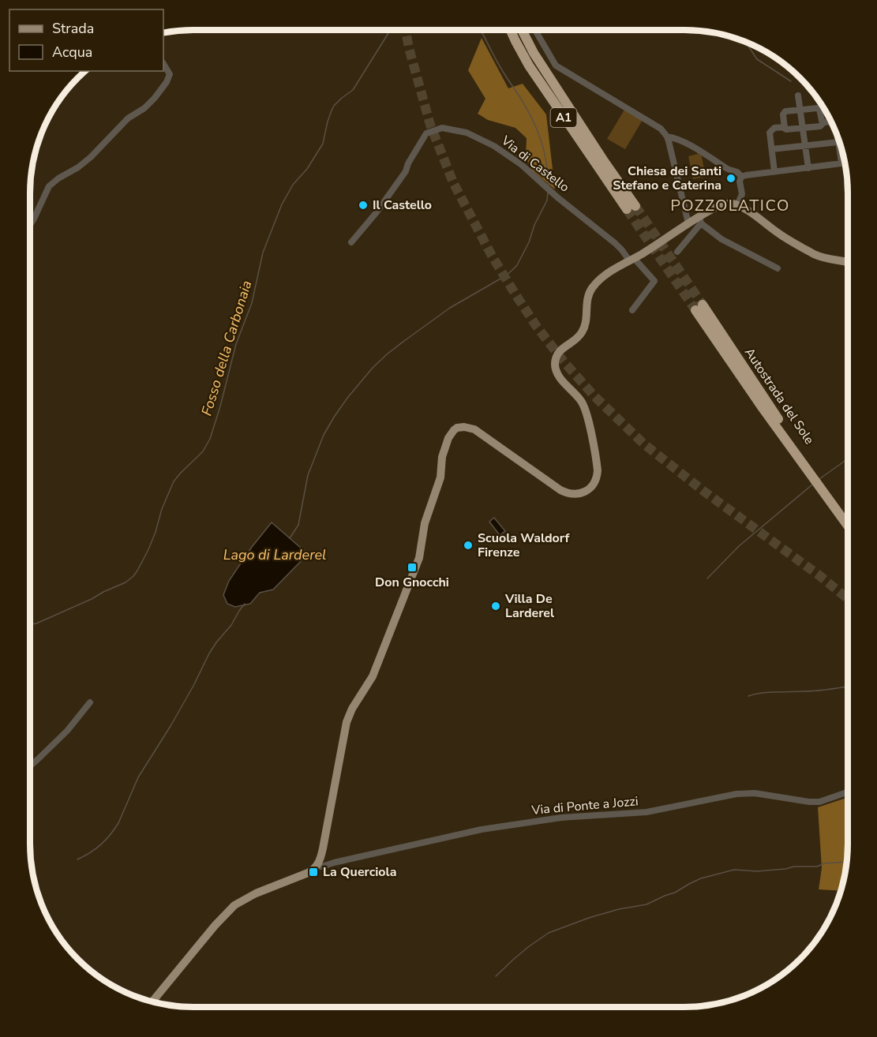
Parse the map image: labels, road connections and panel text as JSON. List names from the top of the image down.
{
  "streets": {
    "highway": ["A1", "Autostrada del Sole"],
    "street": ["Via di Castello", "Via di Ponte a Jozzi"]
  },
  "districts": ["POZZOLATICO"],
  "water": ["Fosso della Carbonaia", "Lago di Larderel"],
  "places": {
    "other": [
      "Chiesa dei Santi Stefano e Caterina",
      "Il Castello",
      "Scuola Waldorf Firenze",
      "Villa De Larderel"
    ],
    "transit": ["Don Gnocchi", "La Querciola"]
  },
  "legend": ["Strada", "Acqua"]
}
